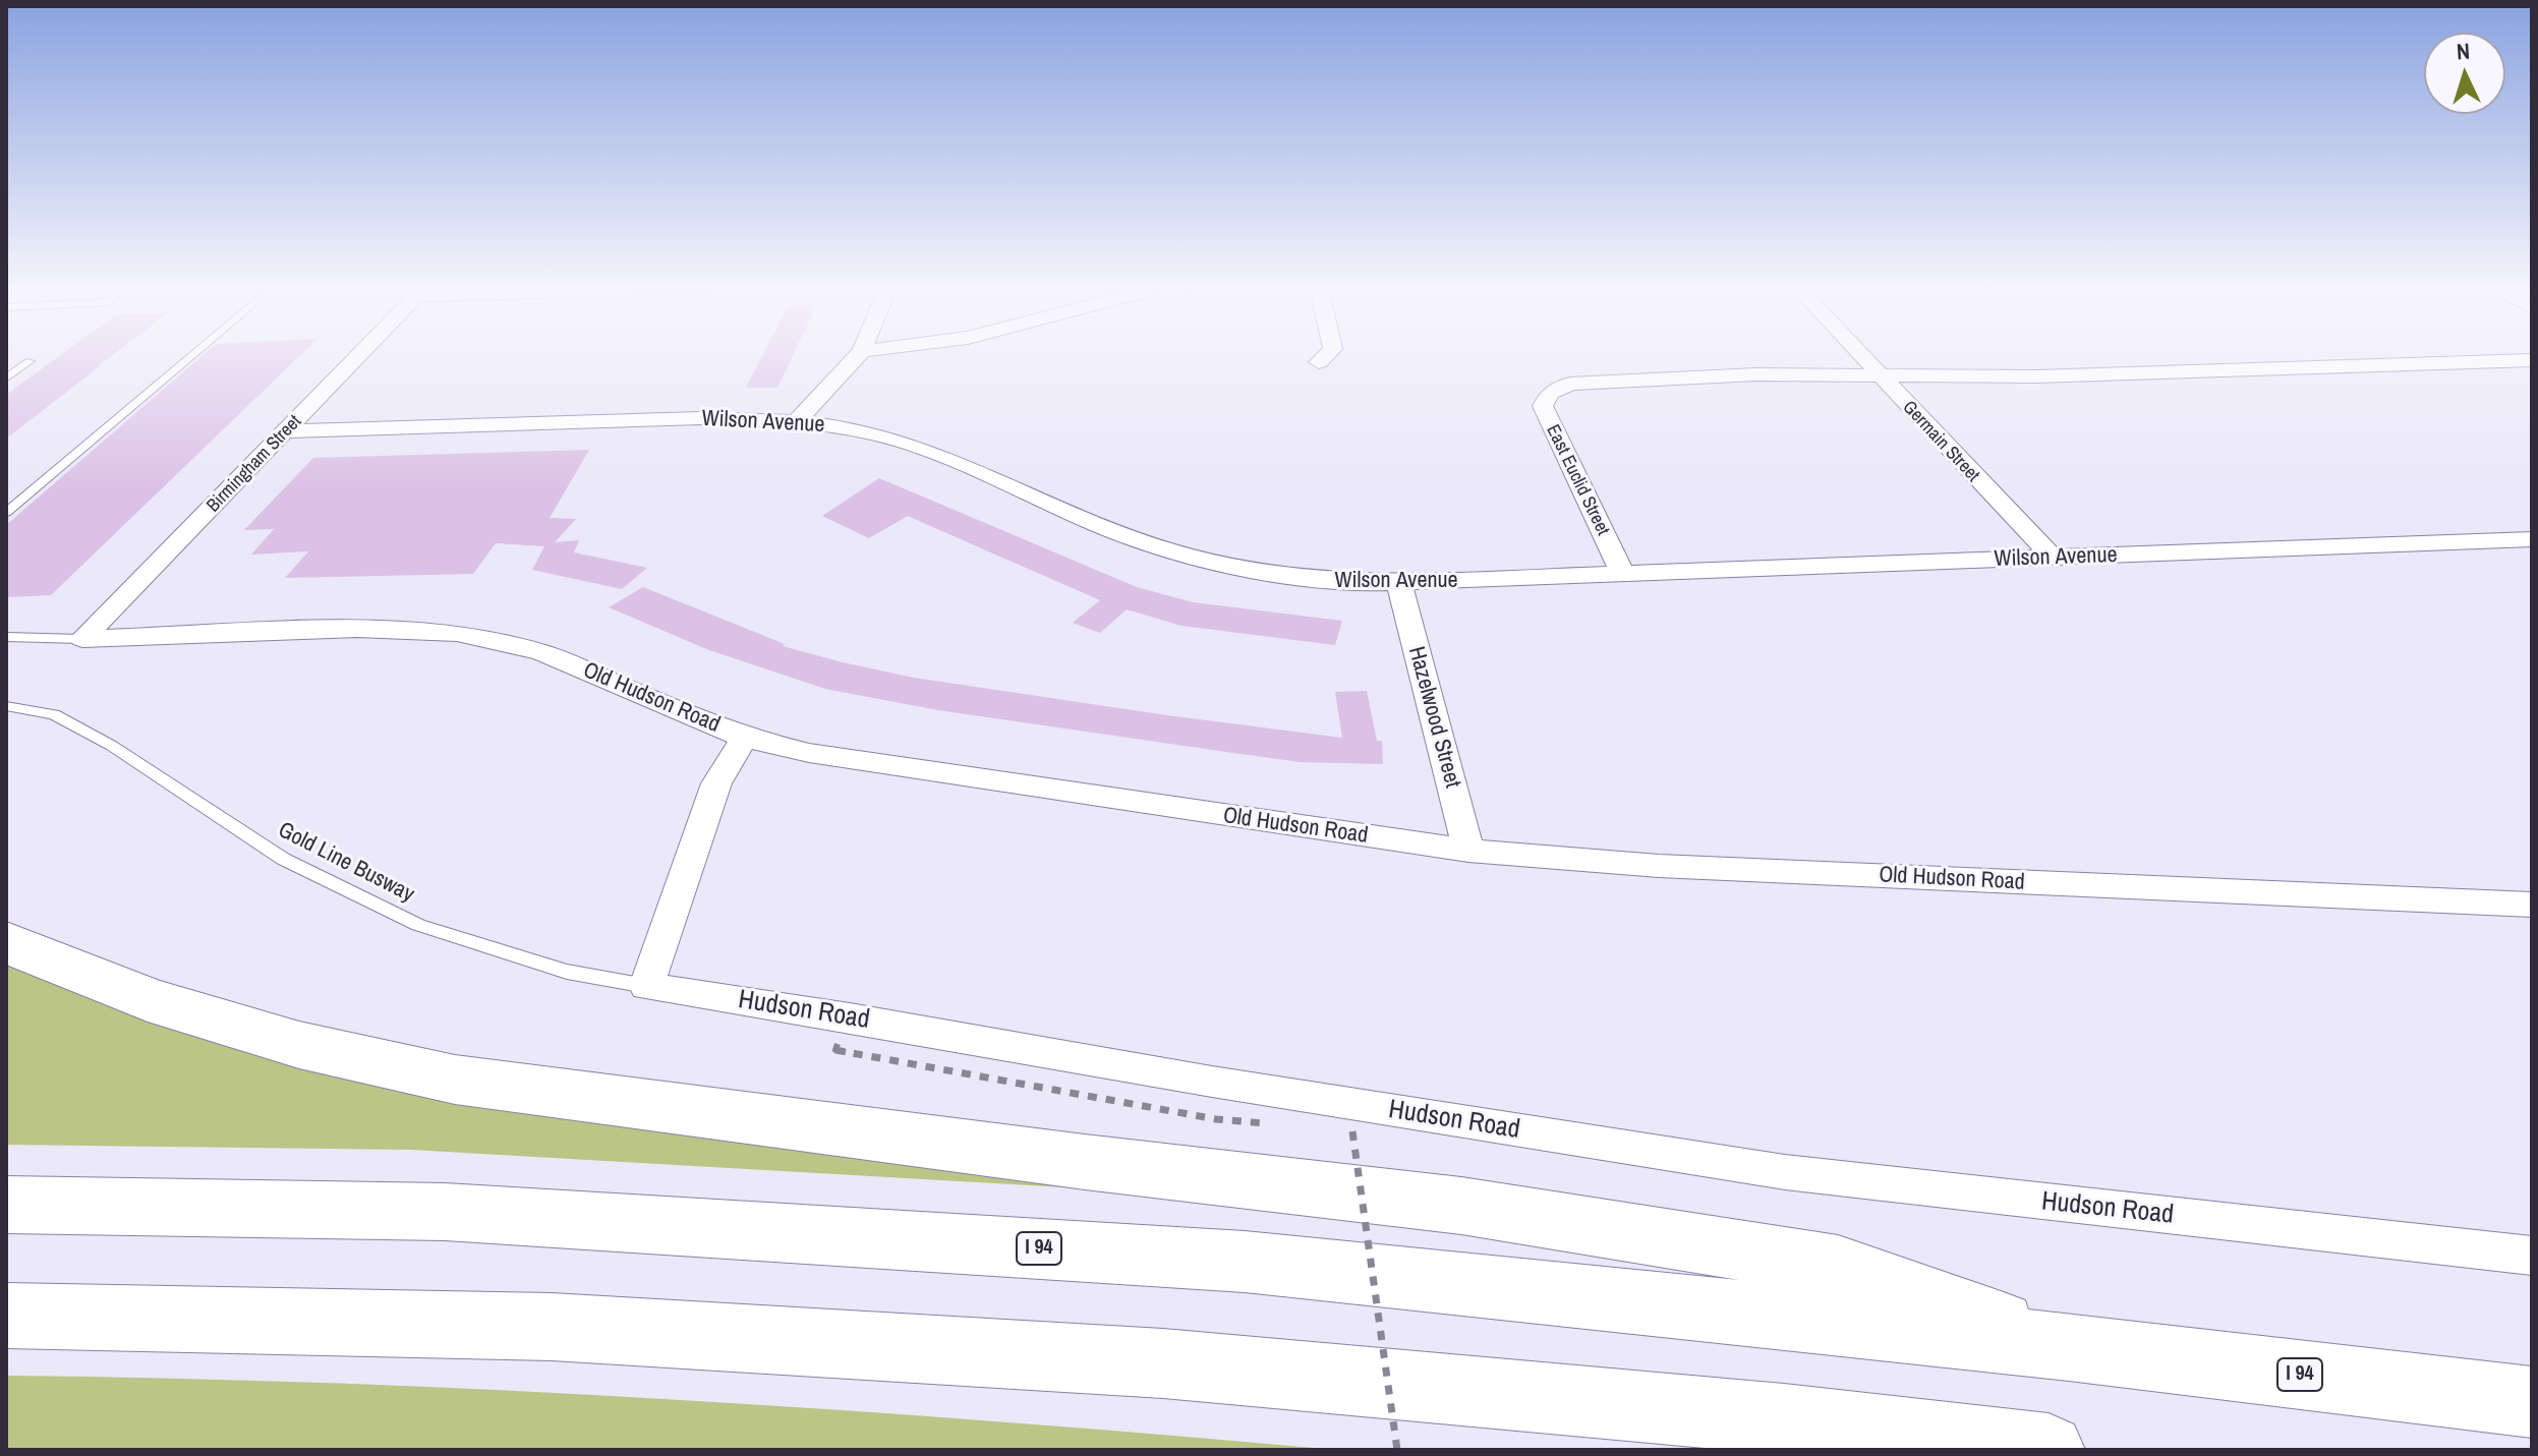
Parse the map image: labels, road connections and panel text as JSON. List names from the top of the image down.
{
  "streets": {
    "highway": ["I 94"],
    "street": [
      "Wilson Avenue",
      "Germain Street",
      "Birmingham Street",
      "East Euclid Street",
      "Old Hudson Road",
      "Hazelwood Street",
      "Hudson Road"
    ],
    "lane": ["Gold Line Busway"]
  },
  "crossings": [
    ["Wilson Avenue", "Germain Street"],
    ["Wilson Avenue", "Birmingham Street"],
    ["Wilson Avenue", "East Euclid Street"],
    ["Wilson Avenue", "Hazelwood Street"],
    ["Germain Street", "East Euclid Street"],
    ["Birmingham Street", "Old Hudson Road"],
    ["Old Hudson Road", "Hazelwood Street"],
    ["Gold Line Busway", "Hudson Road"]
  ],
  "north": "top"
}
